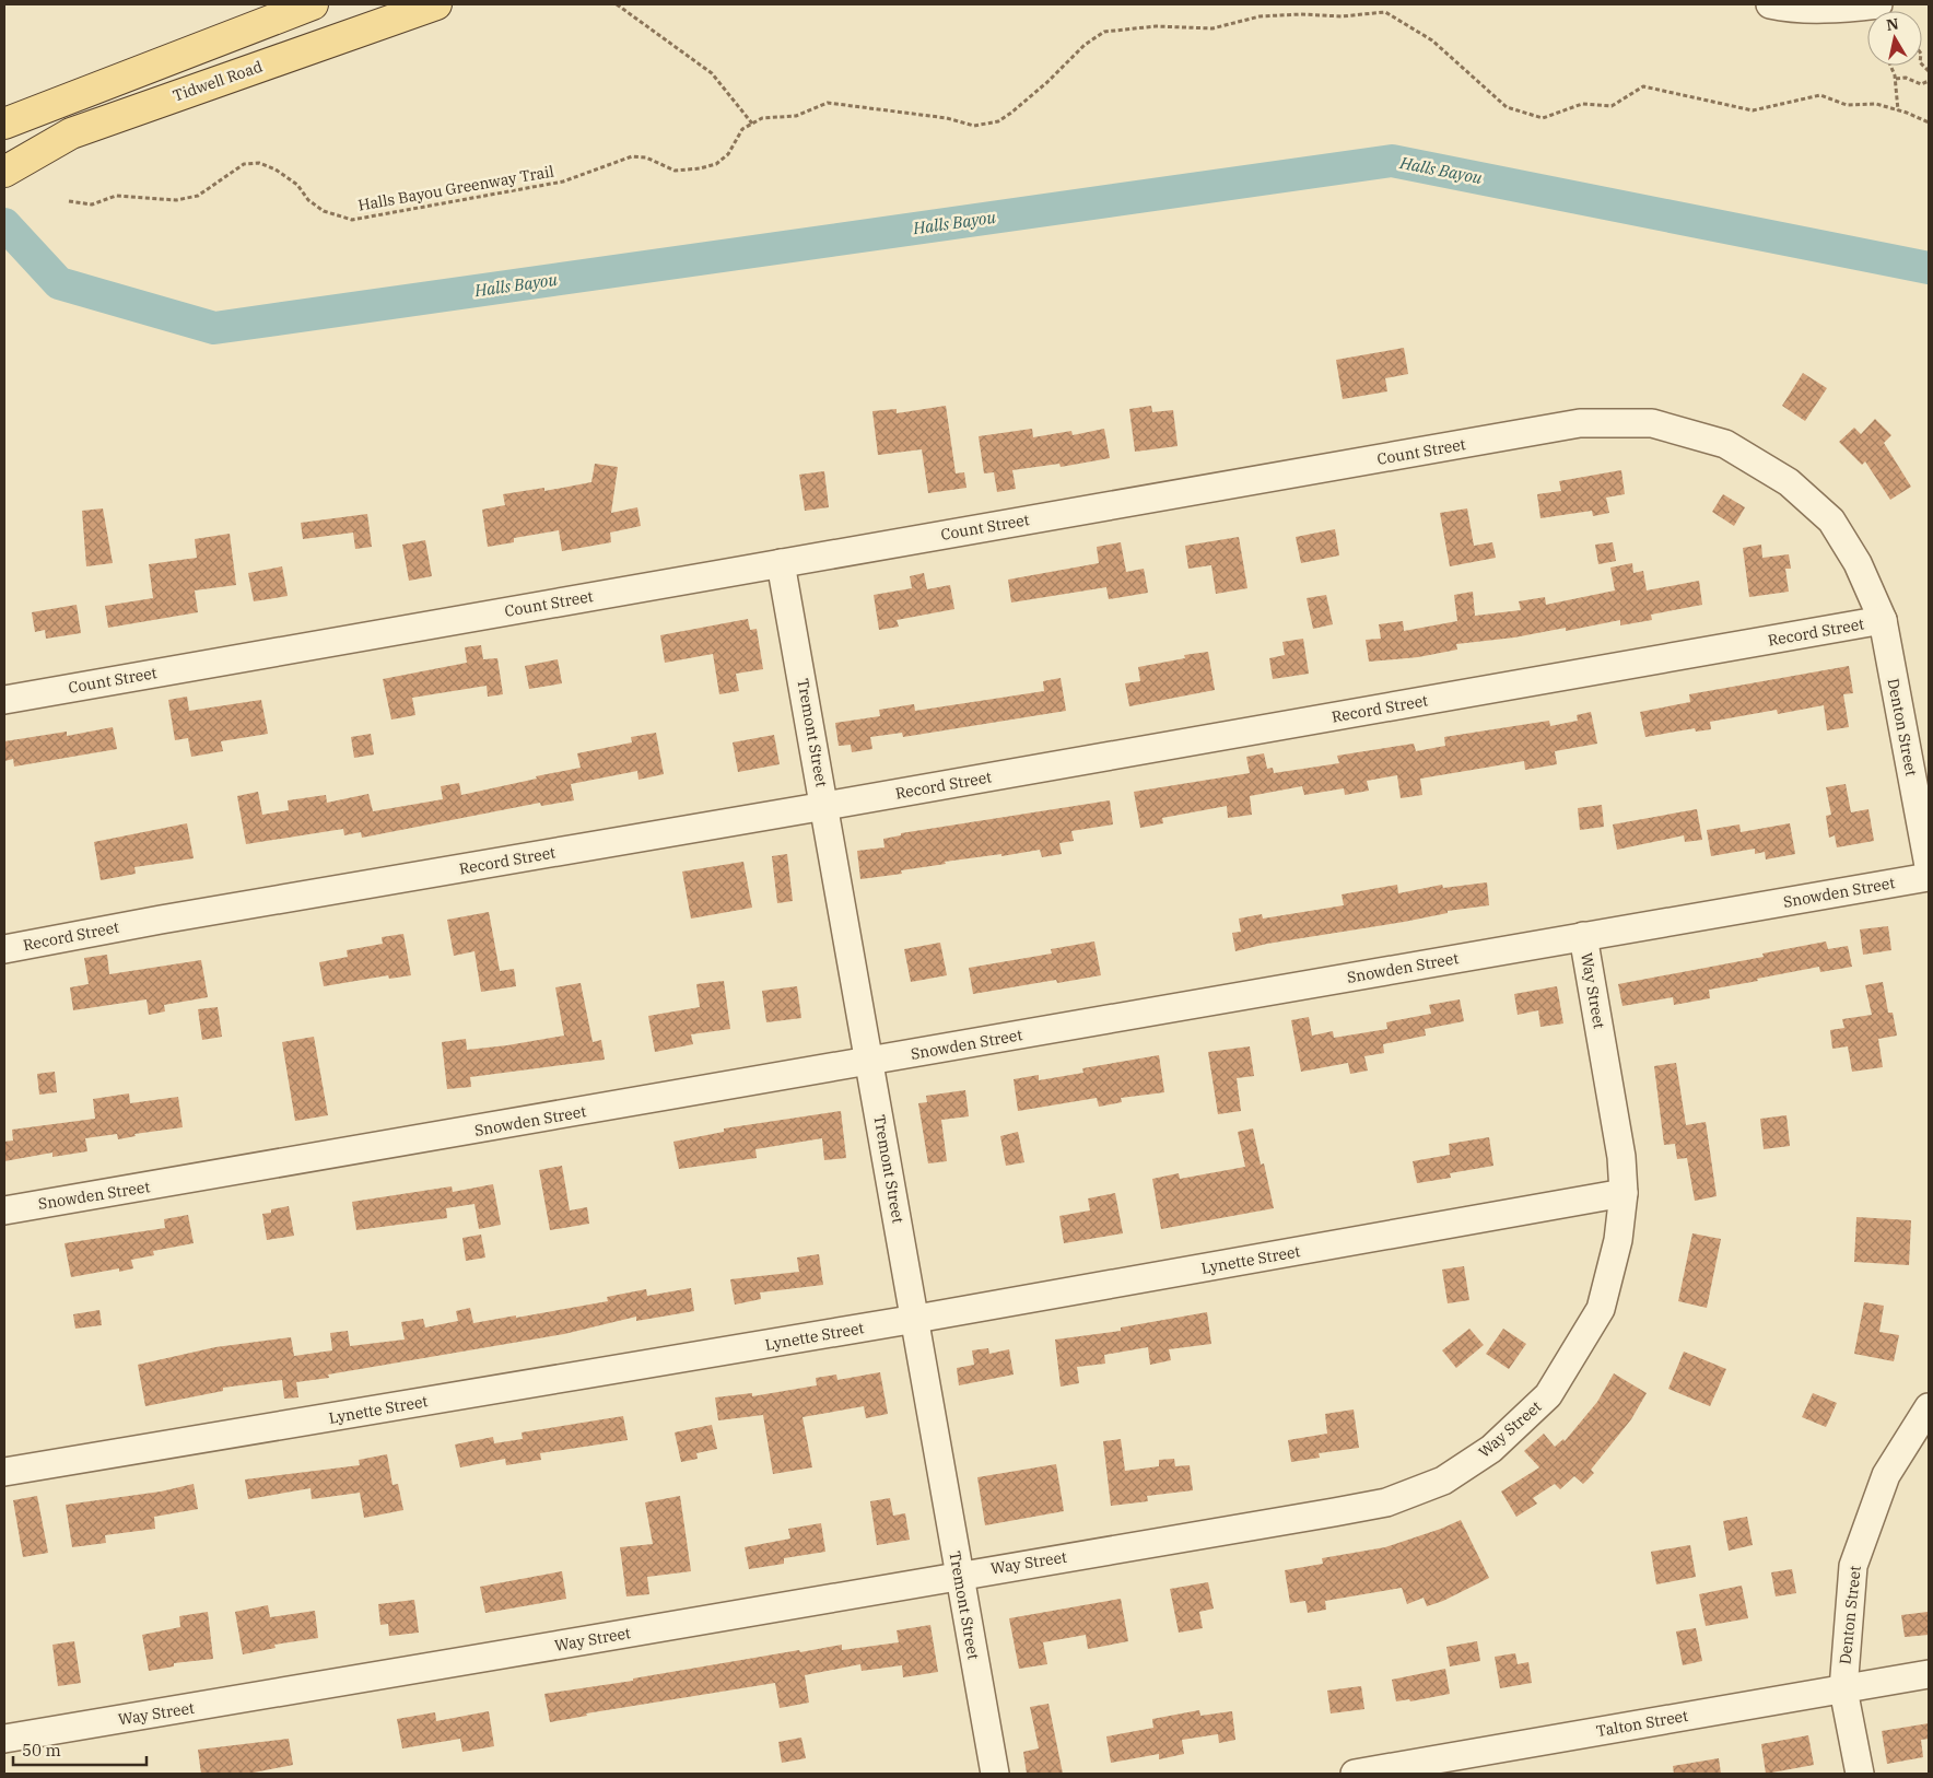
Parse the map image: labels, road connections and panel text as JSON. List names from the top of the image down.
{
  "streets": {
    "main road": ["Tidwell Road"],
    "street": [
      "Count Street",
      "Record Street",
      "Denton Street",
      "Tremont Street",
      "Snowden Street",
      "Way Street",
      "Lynette Street",
      "Talton Street"
    ],
    "path": ["Halls Bayou Greenway Trail"]
  },
  "crossings": [
    ["Count Street", "Record Street"],
    ["Count Street", "Denton Street"],
    ["Count Street", "Tremont Street"],
    ["Record Street", "Denton Street"],
    ["Record Street", "Tremont Street"],
    ["Denton Street", "Talton Street"],
    ["Tremont Street", "Snowden Street"],
    ["Tremont Street", "Way Street"],
    ["Tremont Street", "Lynette Street"],
    ["Snowden Street", "Way Street"],
    ["Way Street", "Lynette Street"]
  ],
  "water": ["Halls Bayou"],
  "scale_bar": "50 m",
  "north": "top"
}
